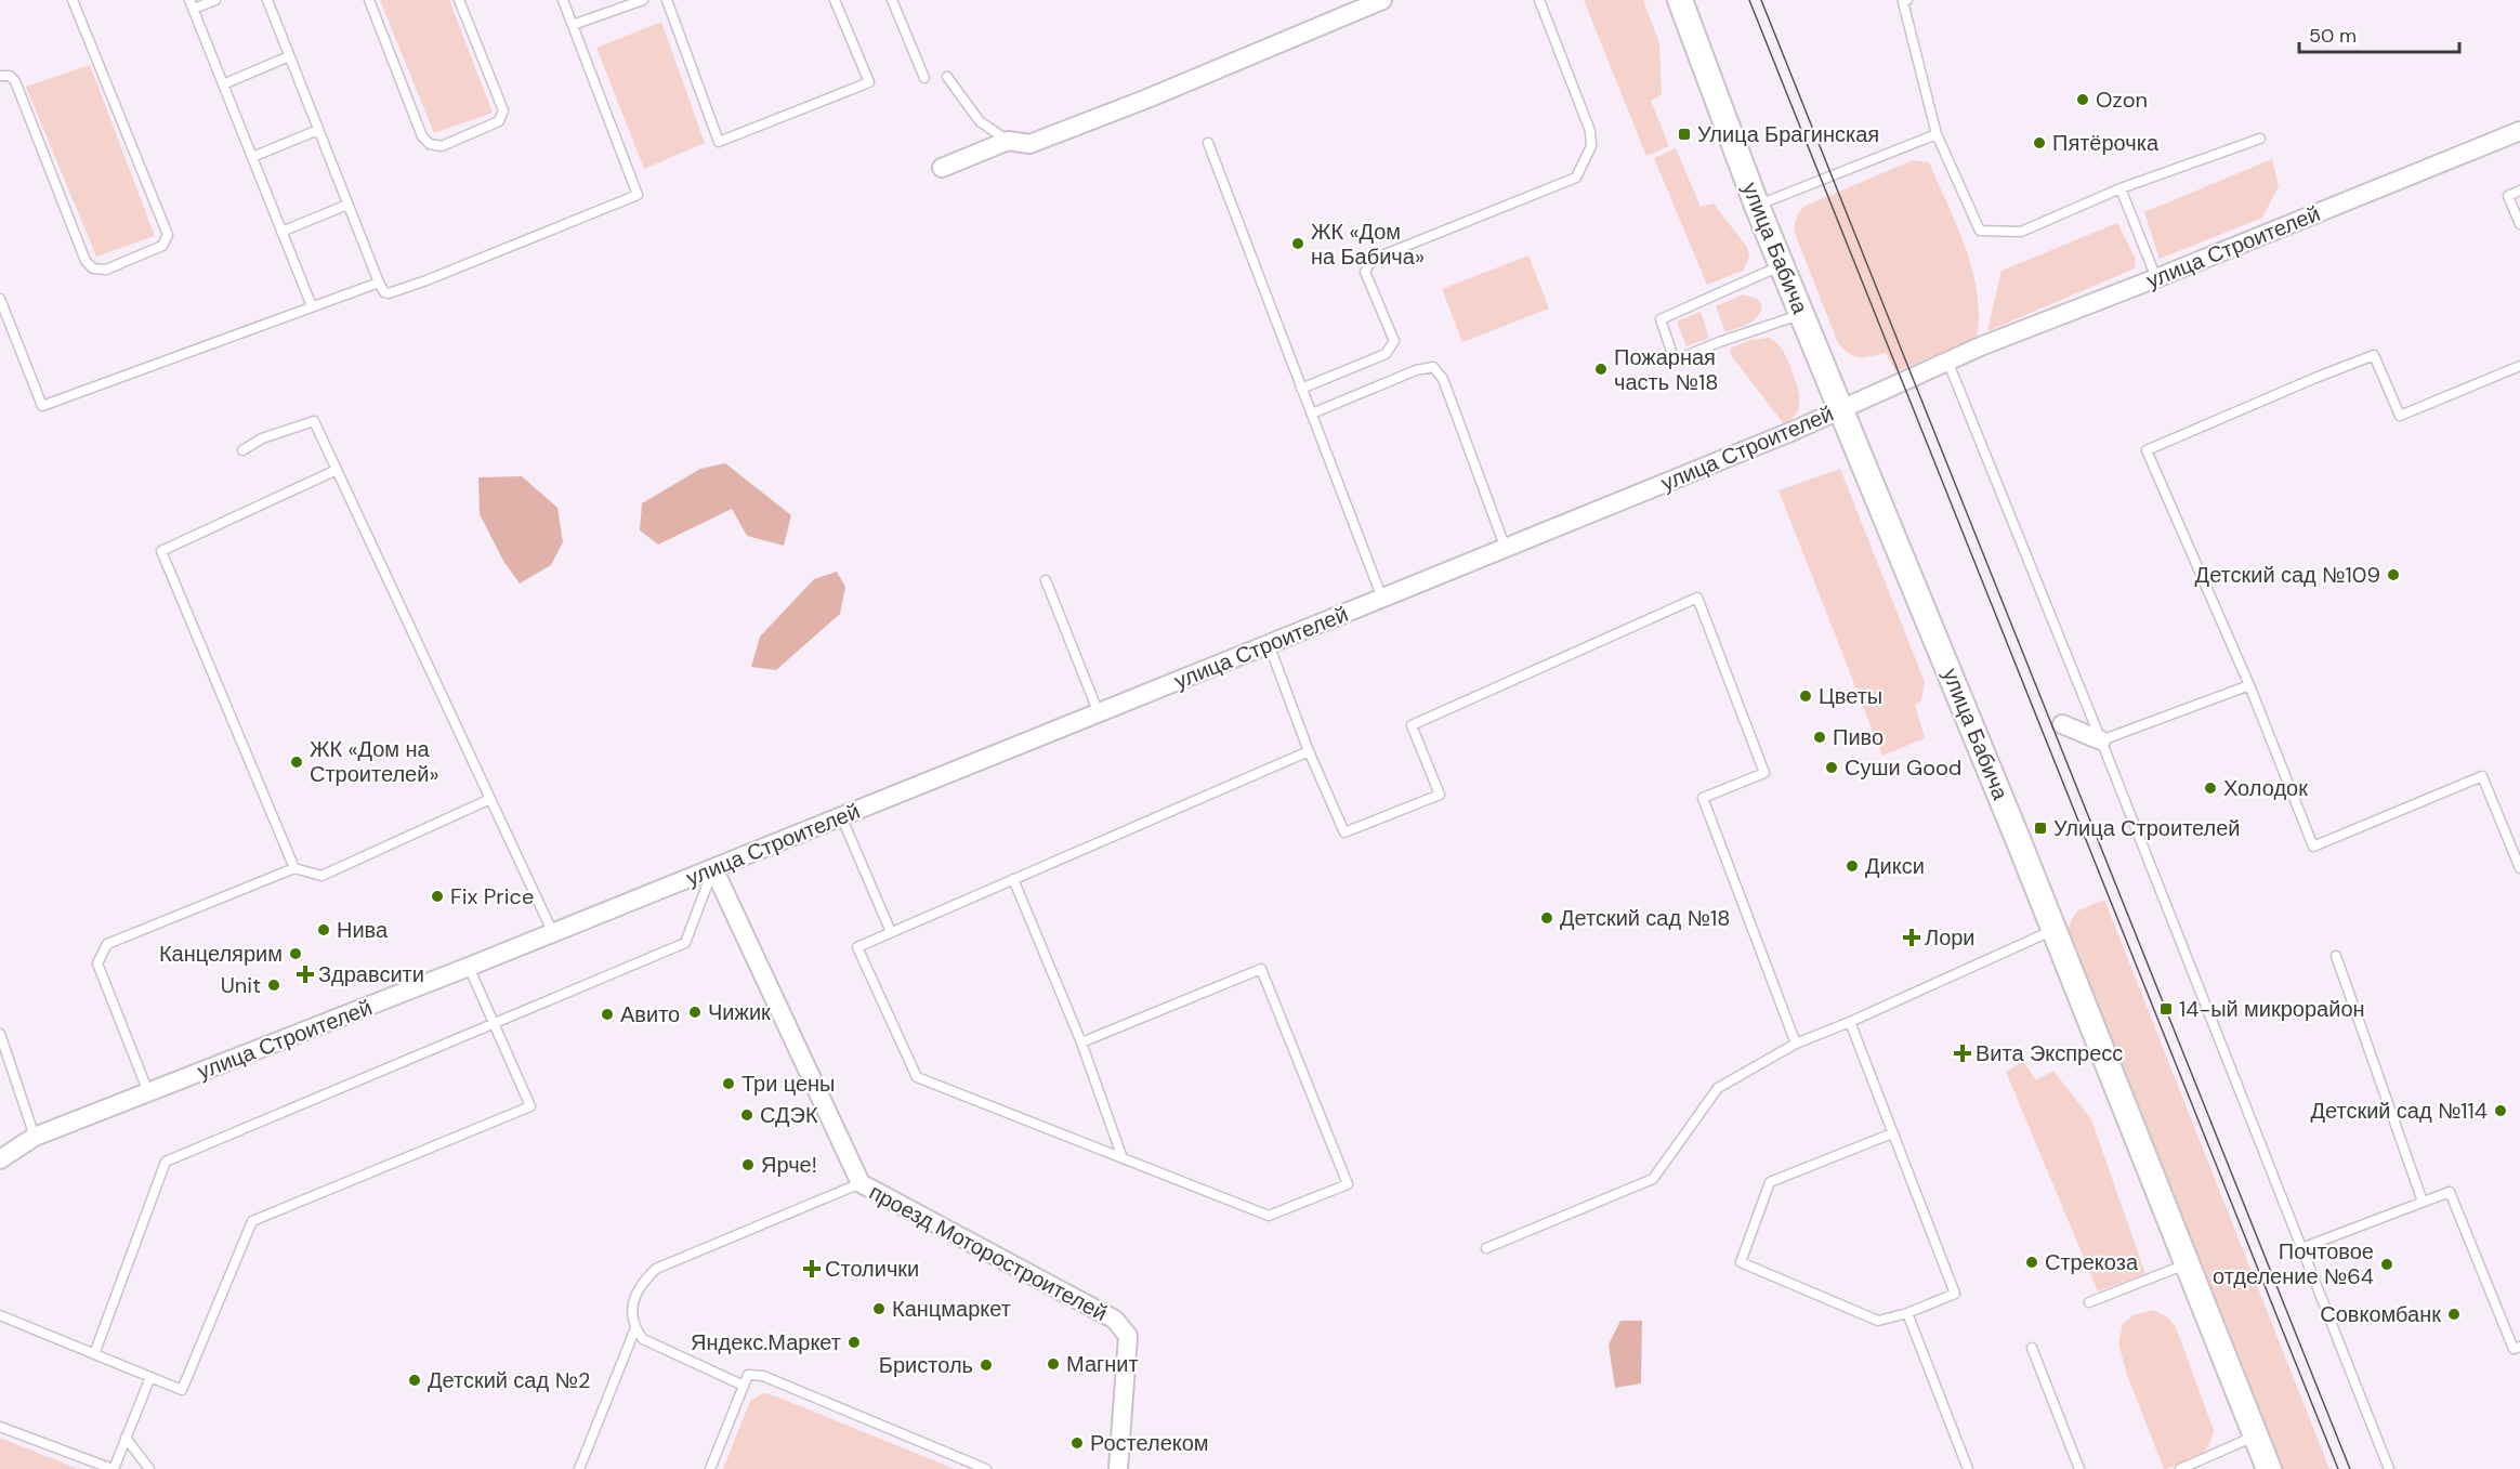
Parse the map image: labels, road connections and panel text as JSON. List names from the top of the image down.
{
  "streets": {
    "street": ["улица Строителей", "улица Бабича", "проезд Моторостроителей"]
  },
  "crossings": [
    ["улица Строителей", "улица Бабича"],
    ["улица Строителей", "проезд Моторостроителей"]
  ],
  "places": {
    "other": [
      "Ozon",
      "Пятёрочка",
      "ЖК «Дом на Бабича»",
      "Пожарная часть №18",
      "Детский сад №109",
      "Цветы",
      "Пиво",
      "ЖК «Дом на Строителей»",
      "Суши Good",
      "Холодок",
      "Дикси",
      "Fix Price",
      "Детский сад №18",
      "Нива",
      "Канцелярим",
      "Unit",
      "Чижик",
      "Авито",
      "Три цены",
      "Детский сад №114",
      "СДЭК",
      "Ярче!",
      "Стрекоза",
      "Почтовое отделение №64",
      "Канцмаркет",
      "Совкомбанк",
      "Яндекс.Маркет",
      "Магнит",
      "Бристоль",
      "Детский сад №2",
      "Ростелеком"
    ],
    "transit": ["Улица Брагинская", "Улица Строителей", "14-ый микрорайон"],
    "health": [
      "Лори",
      "Здравсити",
      "Вита Экспресс",
      "Столички"
    ]
  },
  "scale_bar": "50 m"
}
